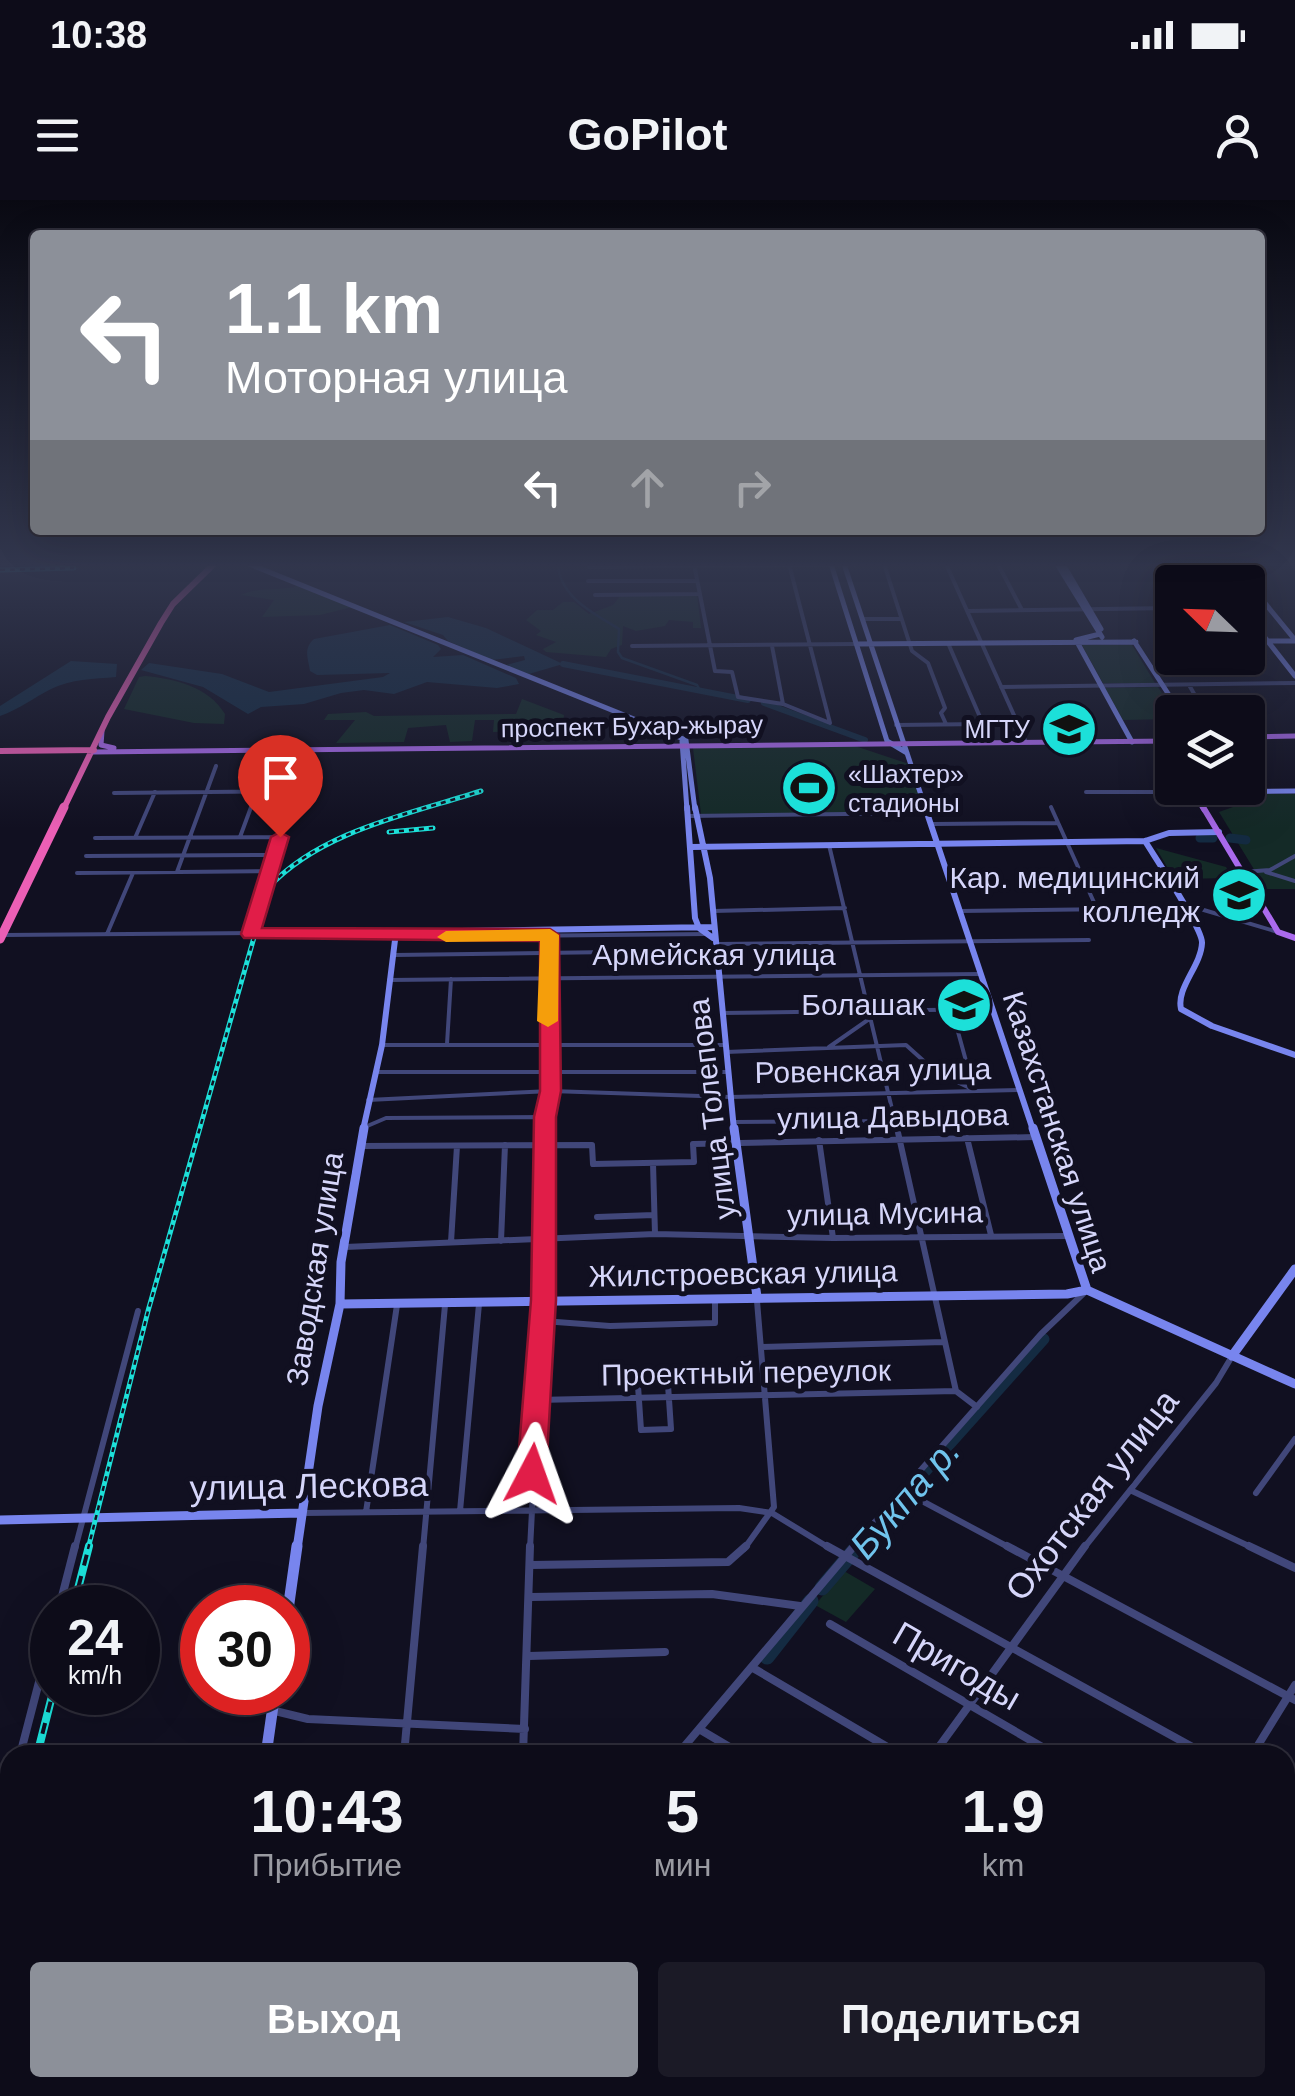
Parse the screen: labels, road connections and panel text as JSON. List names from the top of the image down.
{
  "streets": {
    "main road": ["проспект Бухар-жырау"],
    "street": [
      "Армейская улица",
      "Ровенская улица",
      "улица Толепова",
      "улица Давыдова",
      "Казахстанская улица",
      "улица Мусина",
      "Заводская улица",
      "Жилстроевская улица",
      "Проектный переулок",
      "улица Лескова",
      "Охотская улица",
      "Пригоды"
    ]
  },
  "crossings": [
    ["проспект Бухар-жырау", "улица Толепова"],
    ["проспект Бухар-жырау", "Казахстанская улица"],
    ["Армейская улица", "улица Толепова"],
    ["Армейская улица", "Казахстанская улица"],
    ["Армейская улица", "Заводская улица"],
    ["Ровенская улица", "улица Толепова"],
    ["Ровенская улица", "Казахстанская улица"],
    ["Ровенская улица", "Заводская улица"],
    ["улица Толепова", "улица Давыдова"],
    ["улица Толепова", "улица Мусина"],
    ["улица Толепова", "Жилстроевская улица"],
    ["улица Толепова", "Проектный переулок"],
    ["улица Толепова", "улица Лескова"],
    ["улица Давыдова", "Казахстанская улица"],
    ["улица Давыдова", "Заводская улица"],
    ["Казахстанская улица", "улица Мусина"],
    ["Казахстанская улица", "Жилстроевская улица"],
    ["Казахстанская улица", "улица Лескова"],
    ["улица Мусина", "Заводская улица"],
    ["Заводская улица", "Жилстроевская улица"],
    ["Заводская улица", "улица Лескова"],
    ["улица Лескова", "Охотская улица"],
    ["Охотская улица", "Пригоды"]
  ],
  "water": ["Букпа р."],
  "places": {
    "school or university": ["МГТУ", "Кар. медицинский колледж", "Болашак"],
    "sports": ["«Шахтер» стадионы"]
  },
  "north": "top left",
  "page": {
    "status": "10:38",
    "header": "GoPilot",
    "turn": ["1.1 km", "Моторная улица"],
    "speed": "24 km/h",
    "limit": "30",
    "eta": [
      "10:43",
      "Прибытие",
      "5",
      "мин",
      "1.9",
      "km"
    ],
    "buttons": ["Выход", "Поделиться"]
  }
}
